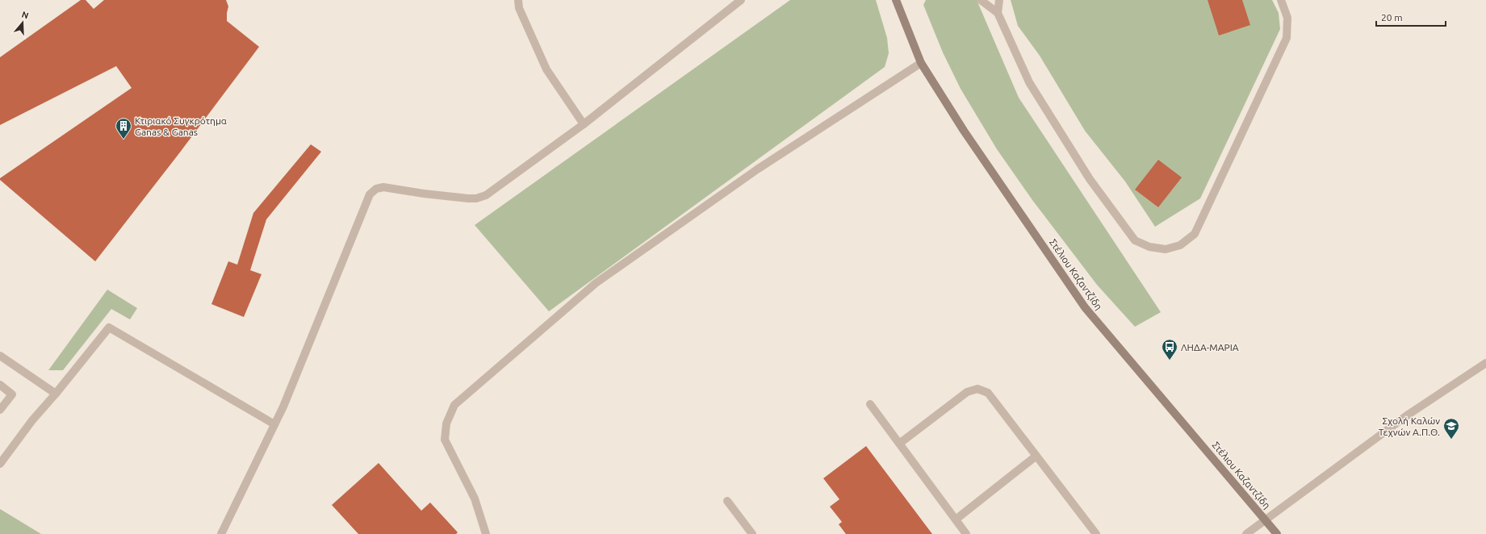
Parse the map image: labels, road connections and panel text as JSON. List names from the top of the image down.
{
  "streets": {
    "main road": ["Στέλιου Καζαντζίδη"]
  },
  "places": {
    "building": ["Κτιριακό Συγκρότημα Ganas & Ganas"],
    "bus stop": ["ΛΗΔΑ-ΜΑΡΙΑ"],
    "school or university": ["Σχολή Καλών Τεχνών Α.Π.Θ."]
  },
  "scale_bar": "20 m",
  "north": "top"
}
